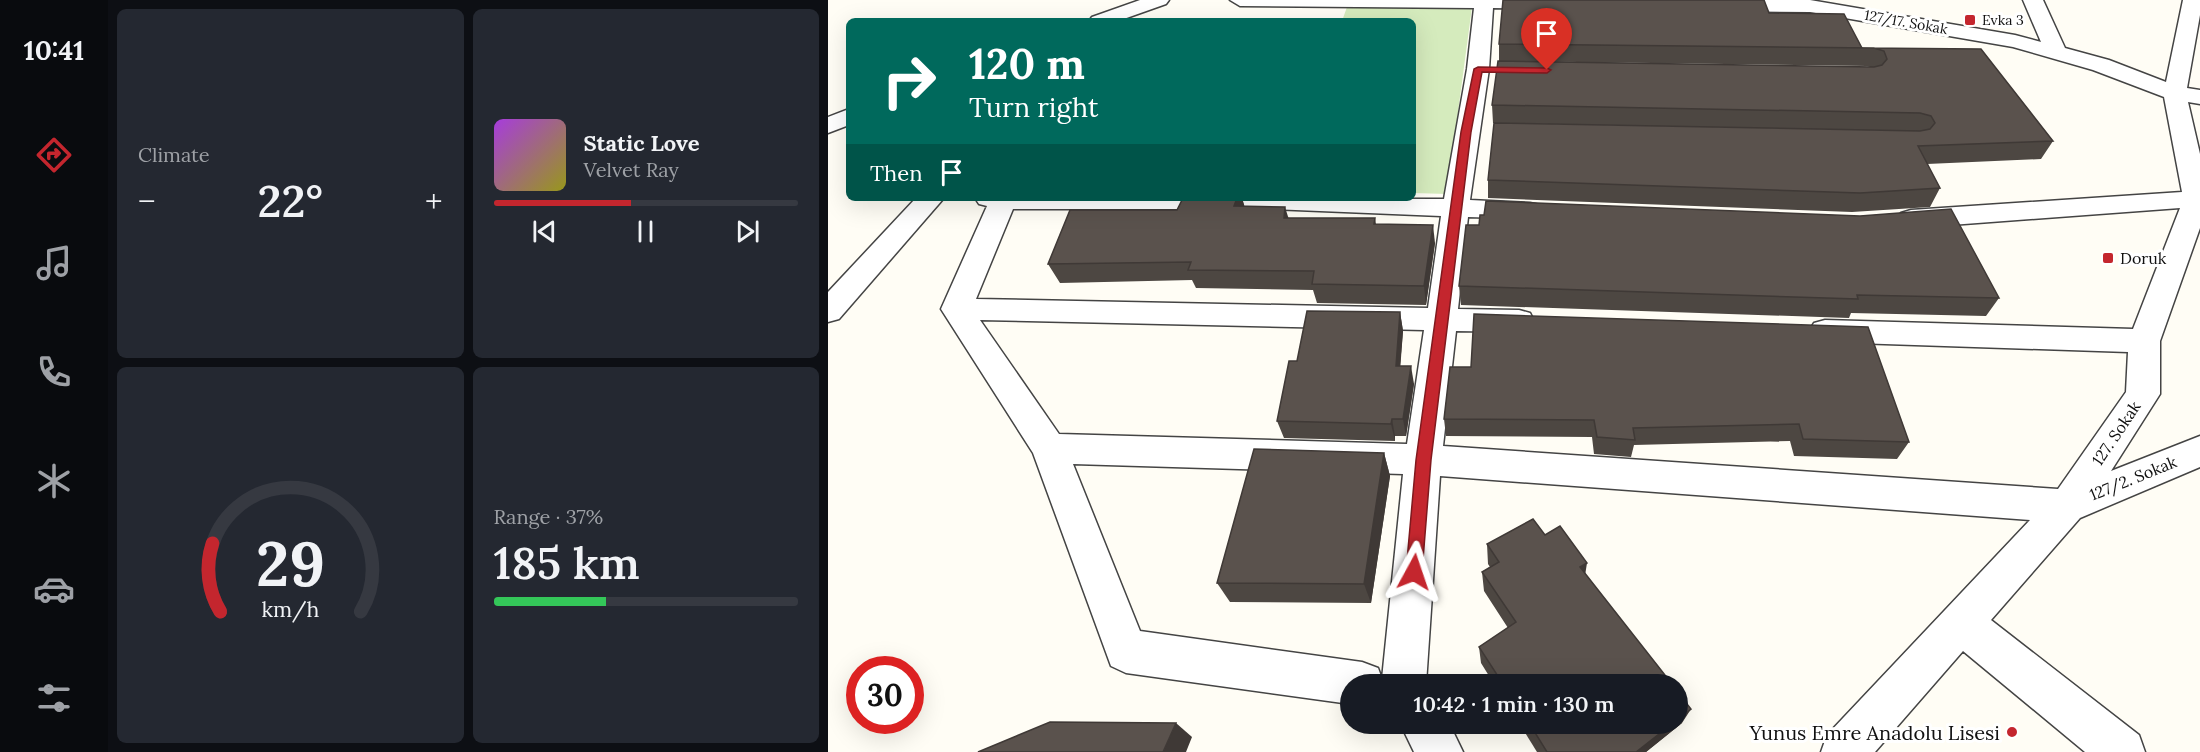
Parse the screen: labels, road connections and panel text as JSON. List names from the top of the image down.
{
  "streets": {
    "street": ["127/17. Sokak", "127. Sokak", "127/2. Sokak"]
  },
  "crossings": [
    ["127. Sokak", "127/2. Sokak"]
  ],
  "places": {
    "transit": ["Evka 3", "Doruk"],
    "other": ["Yunus Emre Anadolu Lisesi"]
  },
  "page": {
    "tabs": "10:41",
    "tile": [
      "Climate",
      ["Range · 37%", "185 km"]
    ],
    "turn": ["120 m", "Turn right"],
    "song": ["Static Love", "Velvet Ray"],
    "then": "Then",
    "heat": ["−", "22°", "+"],
    "limit": "30",
    "trip": "10:42 · 1 min · 130 m",
    "gauge": ["29", "km/h"]
  }
}
